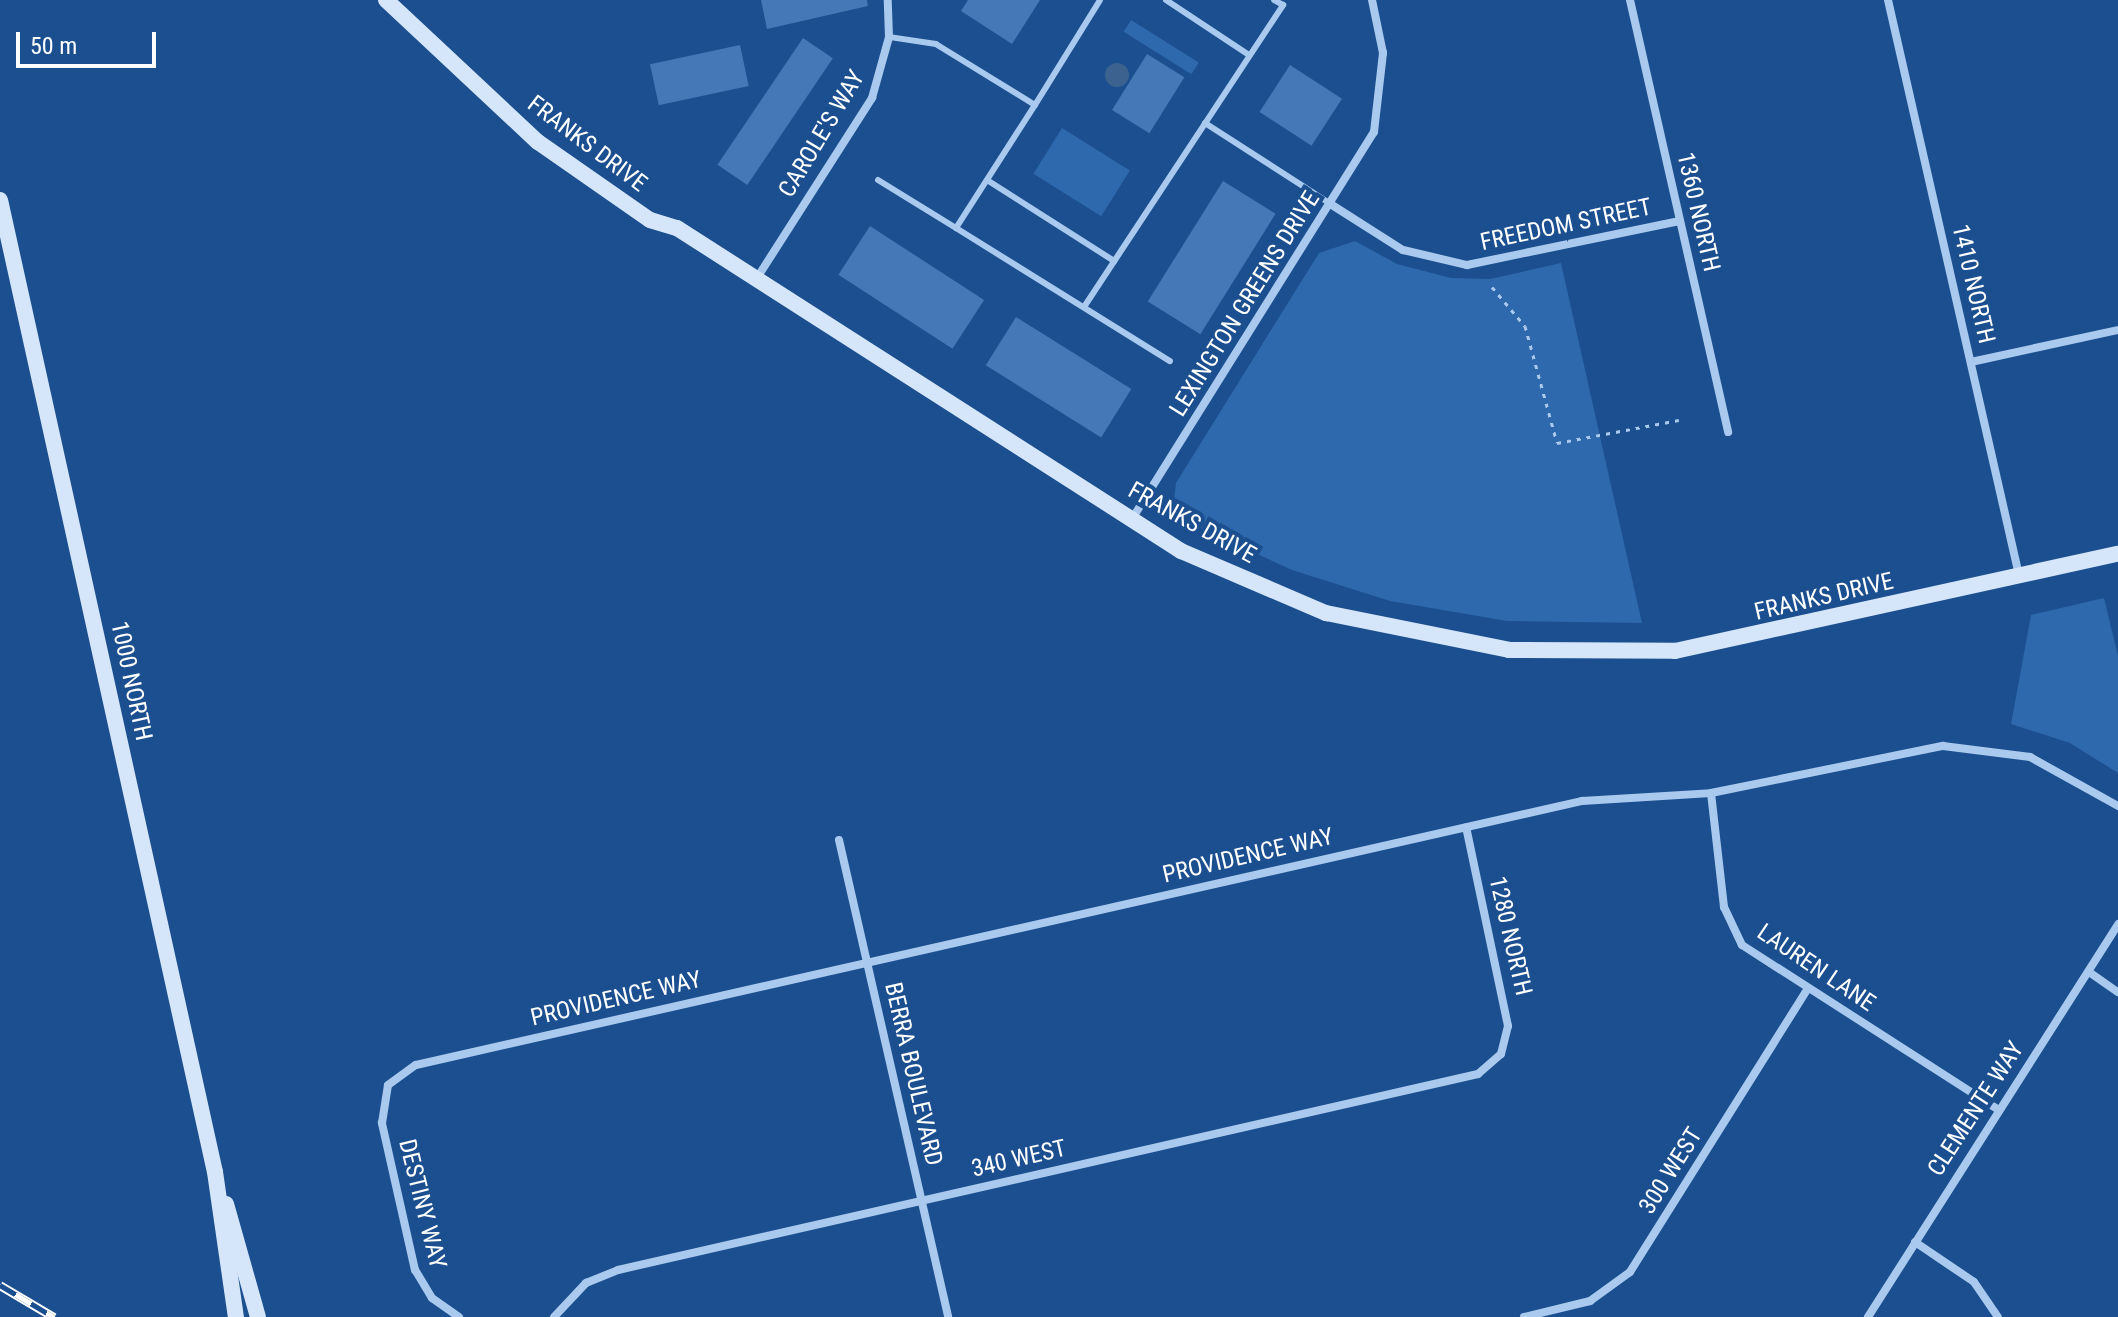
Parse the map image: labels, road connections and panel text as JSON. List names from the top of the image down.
{
  "streets": {
    "street": [
      "CAROLE'S WAY",
      "FRANKS DRIVE",
      "1360 NORTH",
      "FREEDOM STREET",
      "1410 NORTH",
      "LEXINGTON GREENS DRIVE",
      "1000 NORTH",
      "PROVIDENCE WAY",
      "1280 NORTH",
      "LAUREN LANE",
      "BERRA BOULEVARD",
      "CLEMENTE WAY",
      "340 WEST",
      "300 WEST",
      "DESTINY WAY"
    ]
  },
  "crossings": [
    ["CAROLE'S WAY", "FRANKS DRIVE"],
    ["FRANKS DRIVE", "1410 NORTH"],
    ["FRANKS DRIVE", "LEXINGTON GREENS DRIVE"],
    ["1360 NORTH", "FREEDOM STREET"],
    ["FREEDOM STREET", "LEXINGTON GREENS DRIVE"],
    ["PROVIDENCE WAY", "1280 NORTH"],
    ["PROVIDENCE WAY", "LAUREN LANE"],
    ["PROVIDENCE WAY", "BERRA BOULEVARD"],
    ["PROVIDENCE WAY", "DESTINY WAY"],
    ["1280 NORTH", "340 WEST"],
    ["LAUREN LANE", "CLEMENTE WAY"],
    ["LAUREN LANE", "300 WEST"],
    ["BERRA BOULEVARD", "340 WEST"]
  ],
  "scale_bar": "50 m"
}
